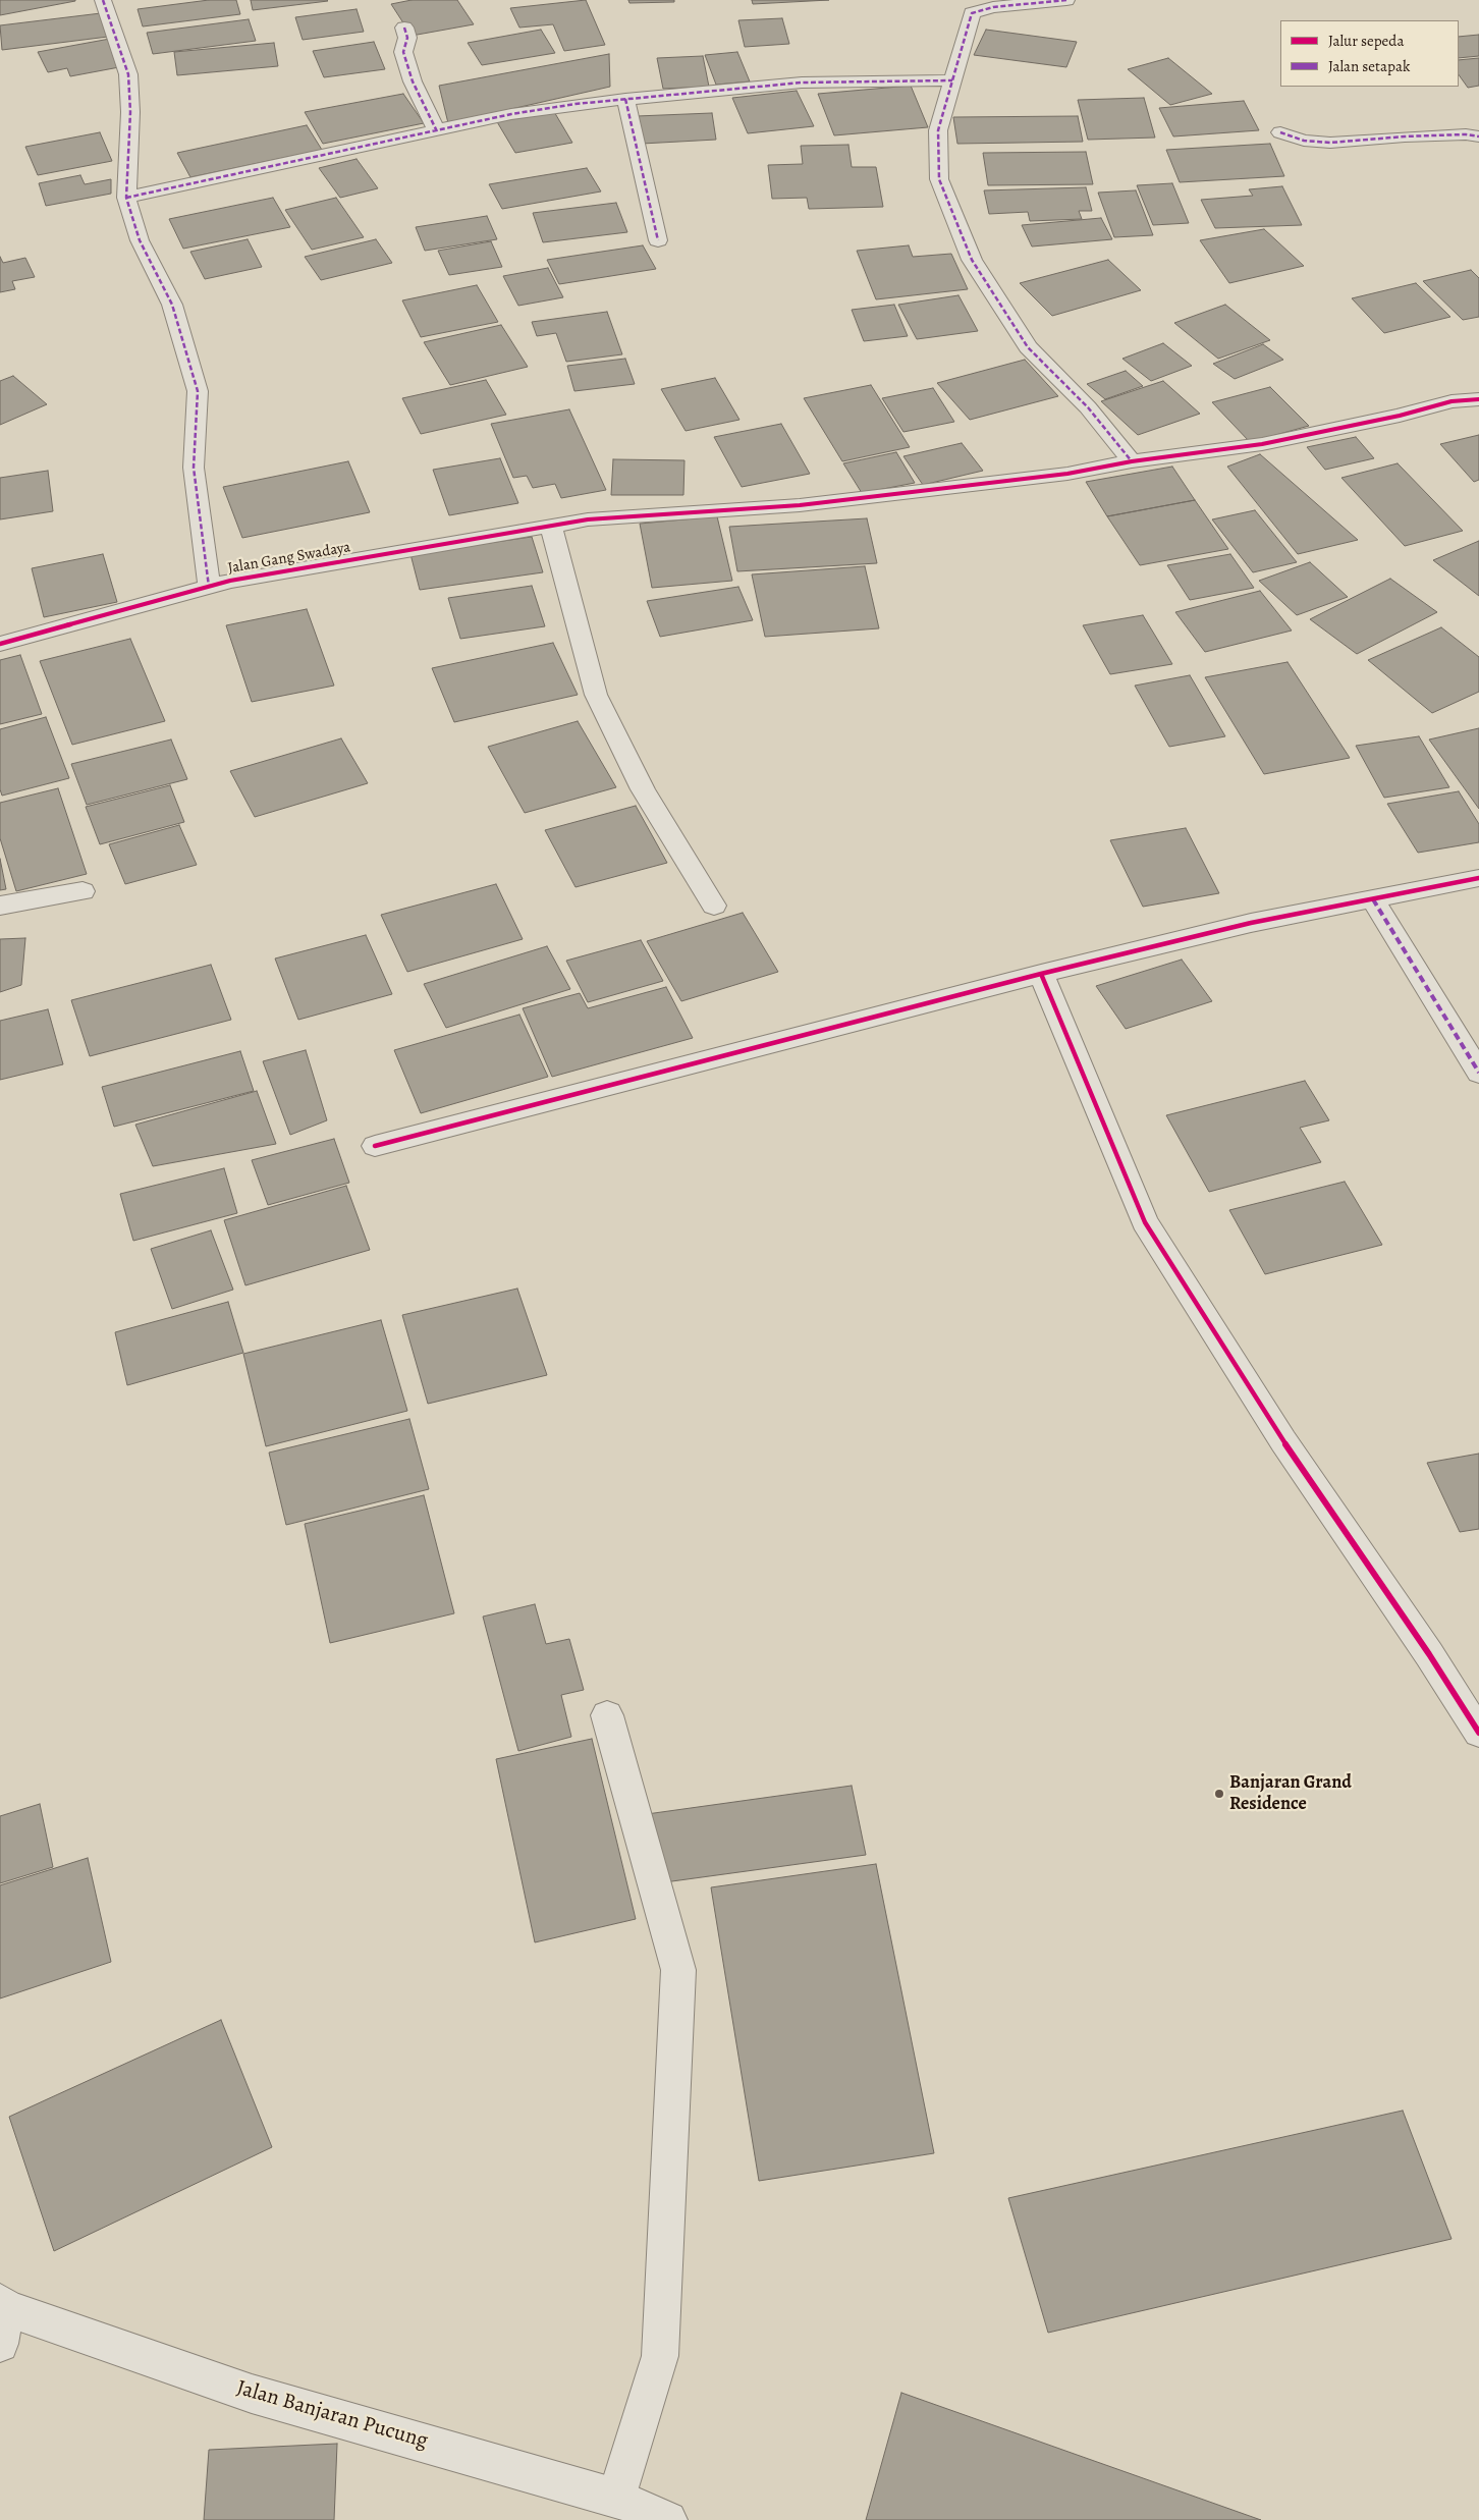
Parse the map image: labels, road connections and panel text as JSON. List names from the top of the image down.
{
  "streets": {
    "street": ["Jalan Gang Swadaya", "Jalan Banjaran Pucung"]
  },
  "places": ["Banjaran Grand Residence"],
  "legend": ["Jalur sepeda", "Jalan setapak"]
}
